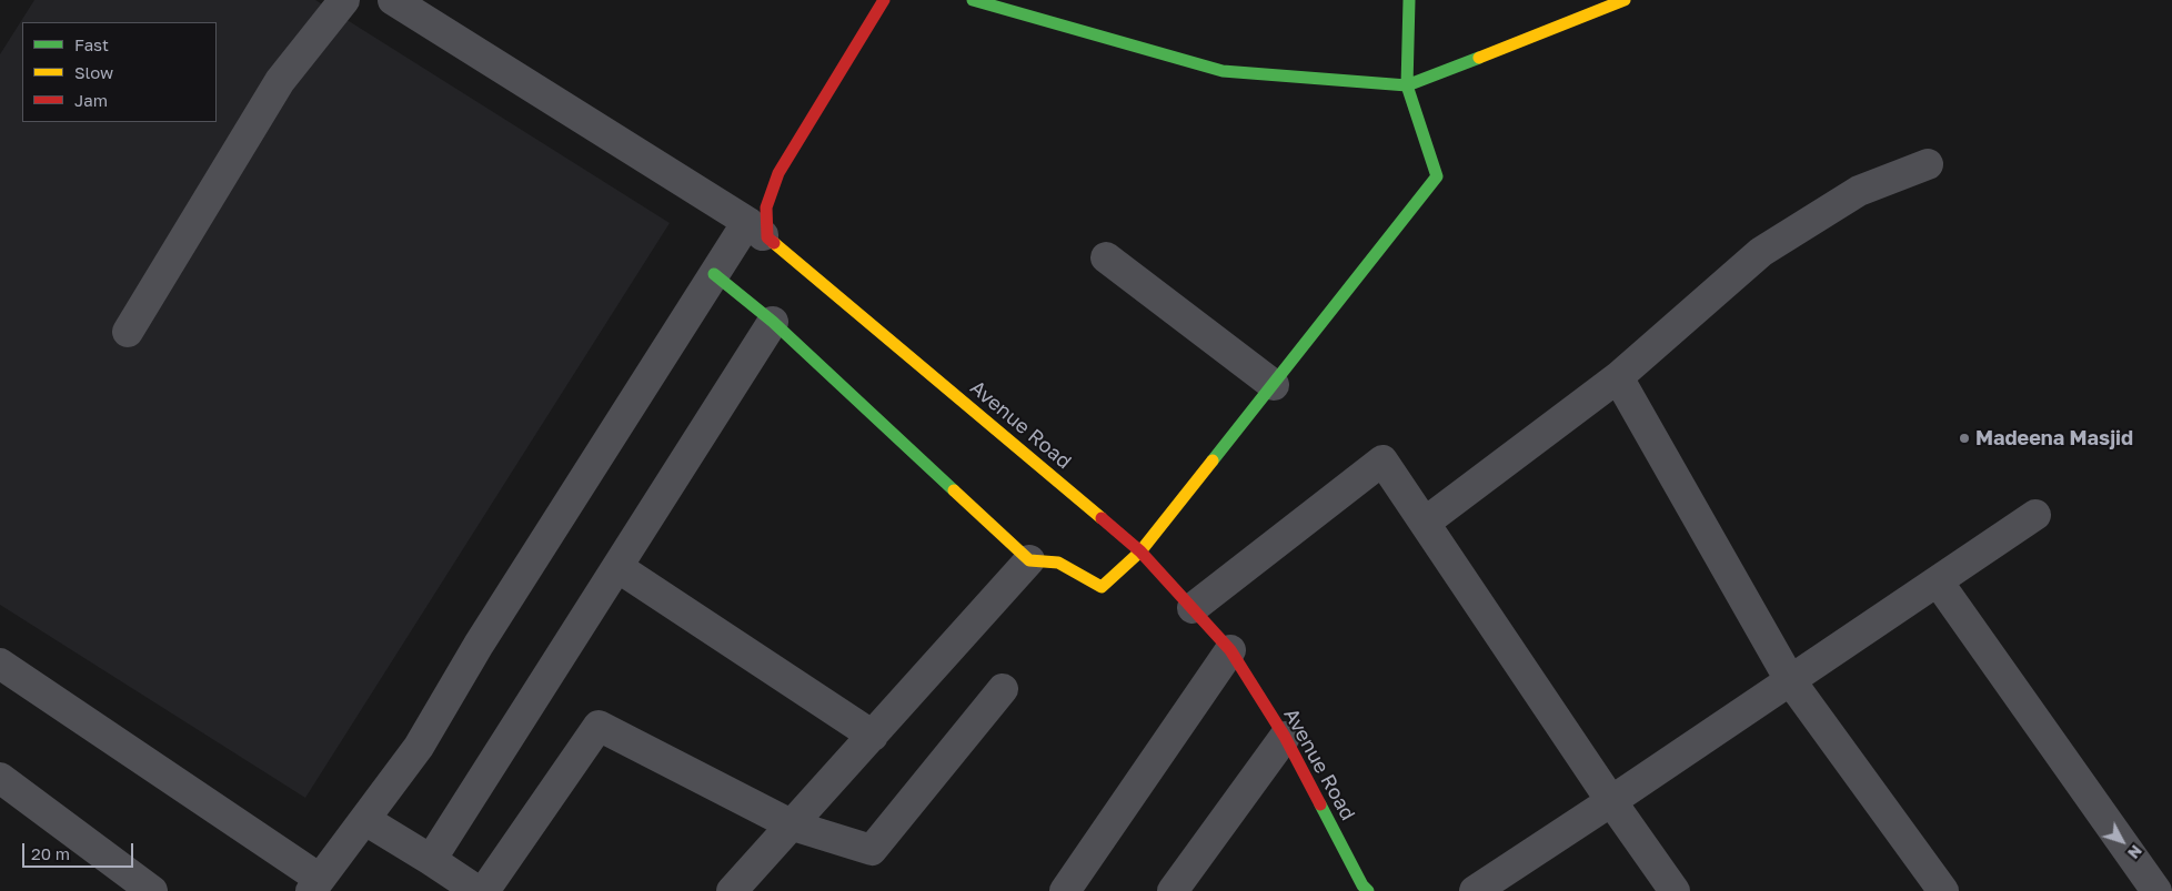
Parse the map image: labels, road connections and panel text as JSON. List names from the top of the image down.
{
  "streets": {
    "main road": ["Avenue Road"]
  },
  "places": ["Madeena Masjid"],
  "legend": ["Fast", "Slow", "Jam"],
  "scale_bar": "20 m",
  "north": "bottom right"
}
